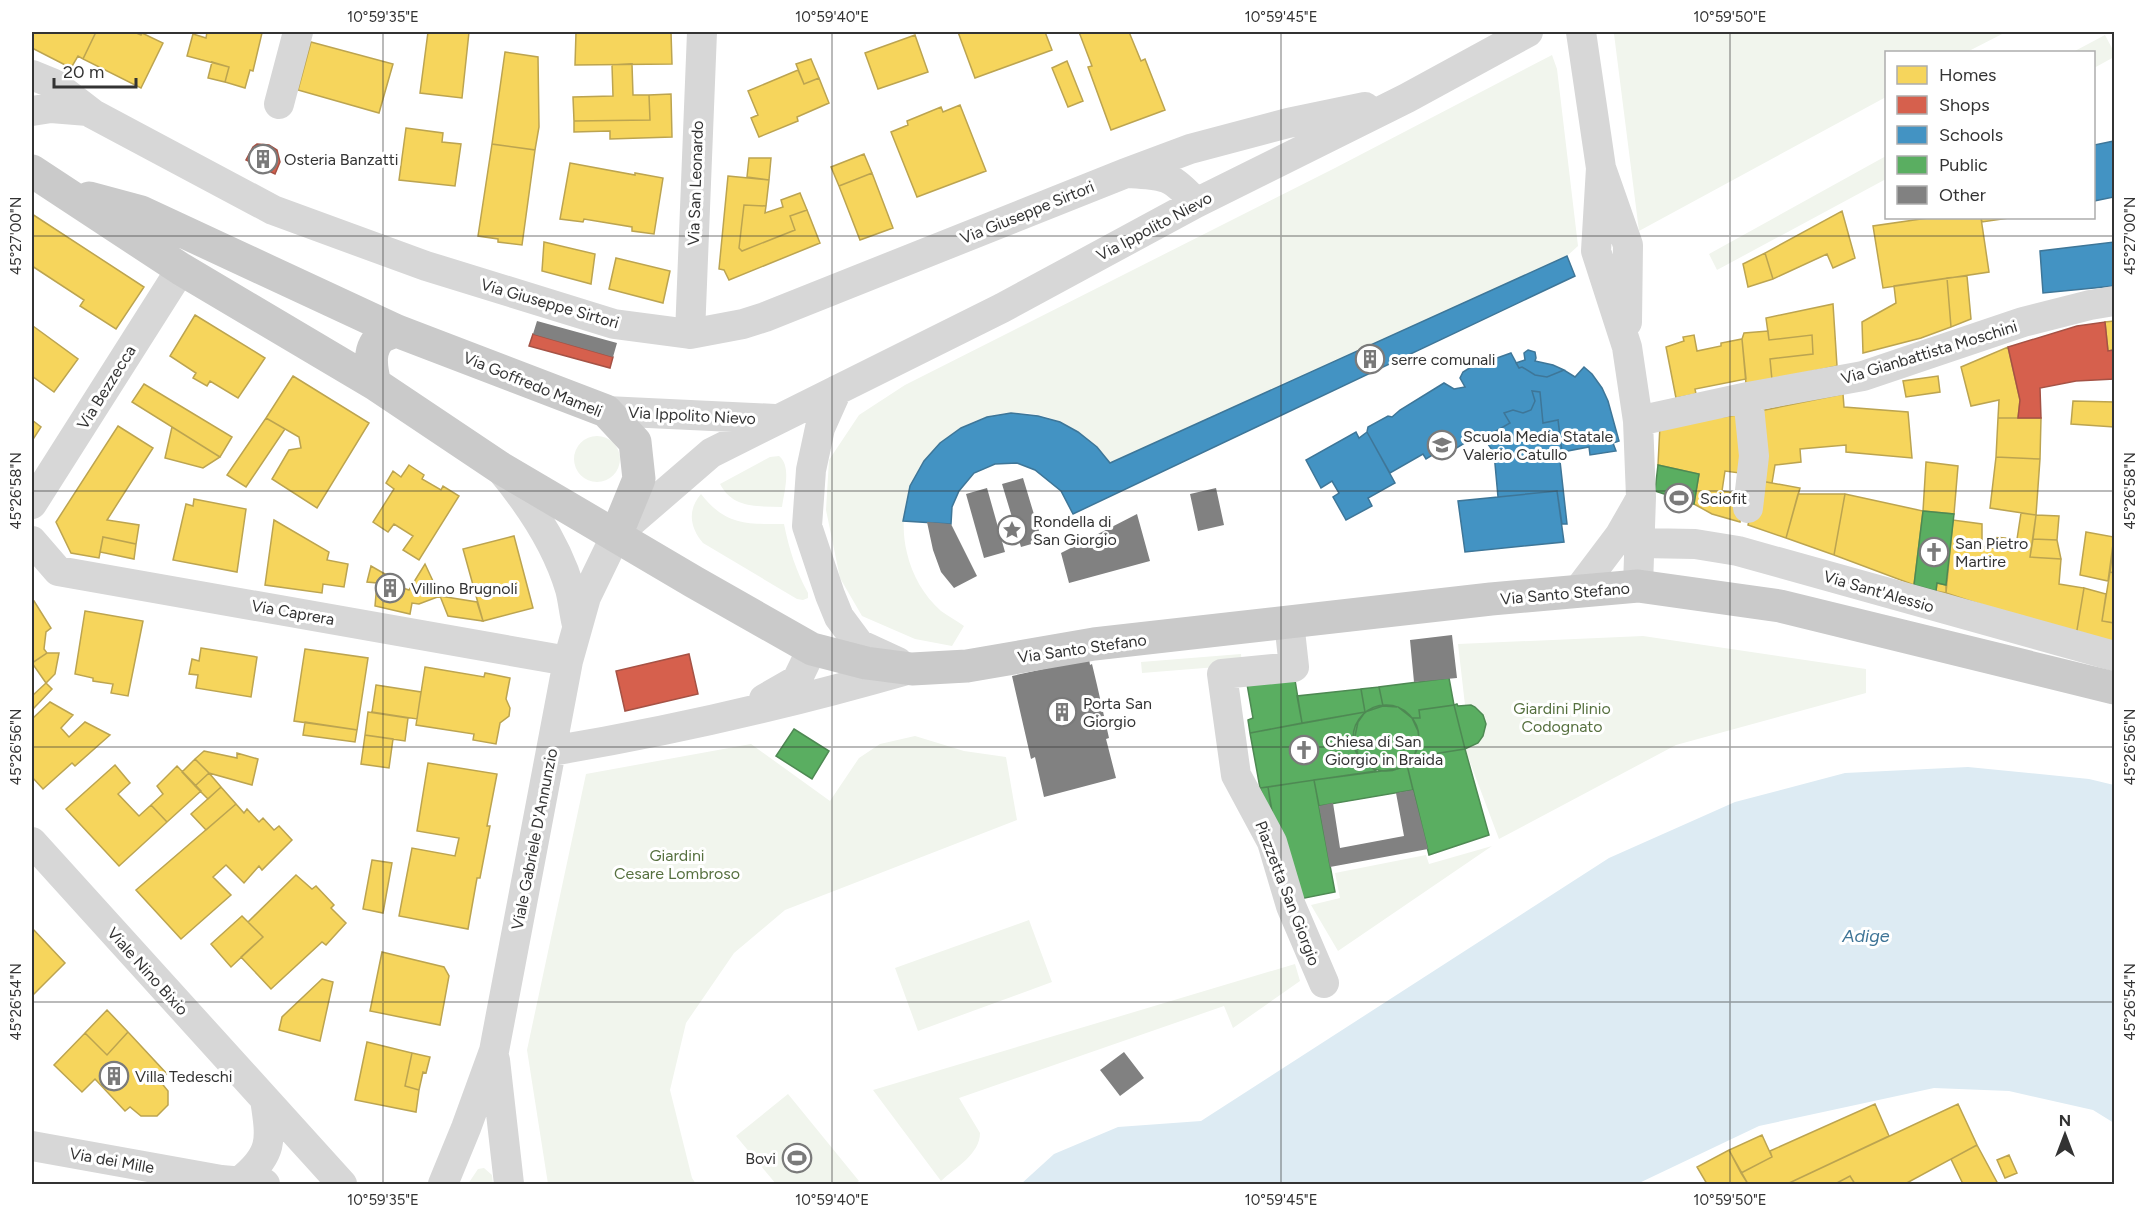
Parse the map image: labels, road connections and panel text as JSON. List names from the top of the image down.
{
  "streets": {
    "main road": ["Via Goffredo Mameli", "Via Santo Stefano"],
    "street": [
      "Via San Leonardo",
      "Via Giuseppe Sirtori",
      "Via Ippolito Nievo",
      "Via Gianbattista Moschini",
      "Via Bezzecca",
      "Via Sant'Alessio",
      "Via Caprera",
      "Viale Gabriele D'Annunzio",
      "Piazzetta San Giorgio",
      "Viale Nino Bixio",
      "Via dei Mille"
    ]
  },
  "crossings": [
    ["Via San Leonardo", "Via Giuseppe Sirtori"],
    ["Via Giuseppe Sirtori", "Via Ippolito Nievo"],
    ["Via Ippolito Nievo", "Via Goffredo Mameli"],
    ["Via Ippolito Nievo", "Viale Gabriele D'Annunzio"],
    ["Via Goffredo Mameli", "Via Bezzecca"],
    ["Via Goffredo Mameli", "Via Santo Stefano"],
    ["Via Goffredo Mameli", "Viale Gabriele D'Annunzio"],
    ["Via Santo Stefano", "Piazzetta San Giorgio"],
    ["Via Caprera", "Viale Gabriele D'Annunzio"]
  ],
  "water": ["Adige"],
  "parks": ["Giardini Plinio Codognato", "Giardini Cesare Lombroso"],
  "places": {
    "building": [
      "Osteria Banzatti",
      "serre comunali",
      "Villino Brugnoli",
      "Porta San Giorgio",
      "Villa Tedeschi"
    ],
    "school or university": ["Scuola Media Statale Valerio Catullo"],
    "sports": ["Sciofit", "Bovi"],
    "place": ["Rondella di San Giorgio"],
    "church": ["San Pietro Martire", "Chiesa di San Giorgio in Braida"]
  },
  "legend": [
    "Homes",
    "Shops",
    "Schools",
    "Public",
    "Other"
  ],
  "scale_bar": "20 m",
  "north": "top",
  "coordinates": [
    "10°59'35\"E",
    "10°59'40\"E",
    "10°59'45\"E",
    "10°59'50\"E",
    "45°27'00\"N",
    "45°26'58\"N",
    "45°26'56\"N",
    "45°26'54\"N"
  ]
}
